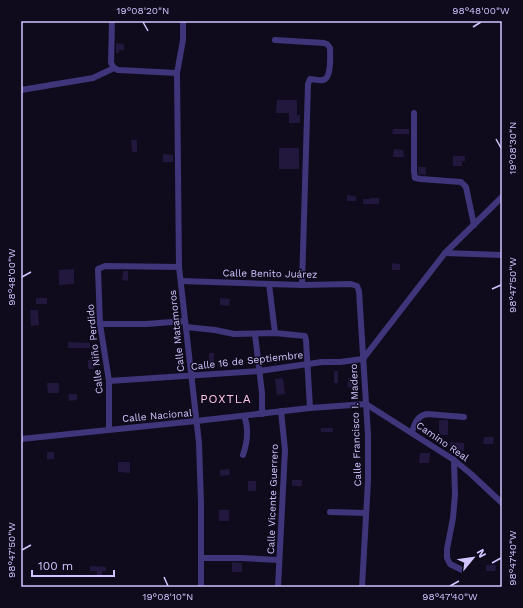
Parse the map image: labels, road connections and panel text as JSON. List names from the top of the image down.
{
  "streets": {
    "street": [
      "Calle Benito Juárez",
      "Calle Matamoros",
      "Calle Niño Perdido",
      "Calle 16 de Septiembre",
      "Calle Nacional",
      "Calle Francisco I. Madero",
      "Camino Real",
      "Calle Vicente Guerrero"
    ]
  },
  "crossings": [
    ["Calle Benito Juárez", "Calle Matamoros"],
    ["Calle Benito Juárez", "Calle Francisco I. Madero"],
    ["Calle Matamoros", "Calle Niño Perdido"],
    ["Calle Matamoros", "Calle 16 de Septiembre"],
    ["Calle Matamoros", "Calle Nacional"],
    ["Calle Niño Perdido", "Calle 16 de Septiembre"],
    ["Calle Niño Perdido", "Calle Nacional"],
    ["Calle 16 de Septiembre", "Calle Francisco I. Madero"],
    ["Calle Nacional", "Calle Francisco I. Madero"],
    ["Calle Nacional", "Camino Real"],
    ["Calle Nacional", "Calle Vicente Guerrero"],
    ["Calle Francisco I. Madero", "Camino Real"]
  ],
  "districts": ["POXTLA"],
  "scale_bar": "100 m",
  "north": "top right",
  "coordinates": [
    "19°08'20\"N",
    "98°48'00\"W",
    "19°08'30\"N",
    "98°47'50\"W",
    "98°47'40\"W",
    "19°08'10\"N"
  ]
}
